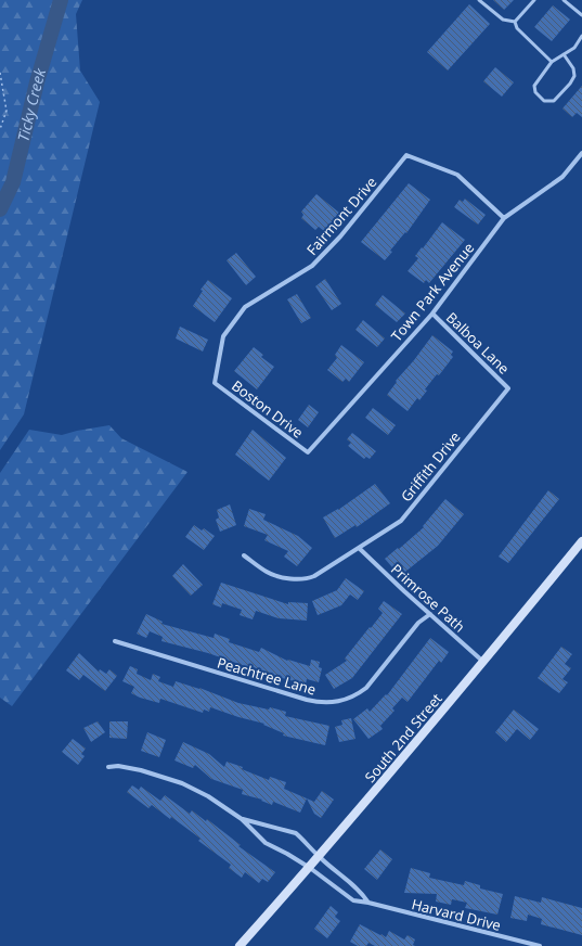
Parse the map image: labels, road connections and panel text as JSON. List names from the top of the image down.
{
  "streets": {
    "main road": ["South 2nd Street"],
    "street": [
      "Fairmont Drive",
      "Town Park Avenue",
      "Balboa Lane",
      "Boston Drive",
      "Griffith Drive",
      "Primrose Path",
      "Peachtree Lane",
      "Harvard Drive"
    ]
  },
  "crossings": [
    ["Fairmont Drive", "Town Park Avenue"],
    ["Fairmont Drive", "Boston Drive"],
    ["Town Park Avenue", "Balboa Lane"],
    ["Town Park Avenue", "Boston Drive"],
    ["Balboa Lane", "Griffith Drive"],
    ["Griffith Drive", "Primrose Path"],
    ["Primrose Path", "Peachtree Lane"],
    ["Primrose Path", "South 2nd Street"],
    ["South 2nd Street", "Harvard Drive"]
  ],
  "water": ["Ticky Creek"]
}
